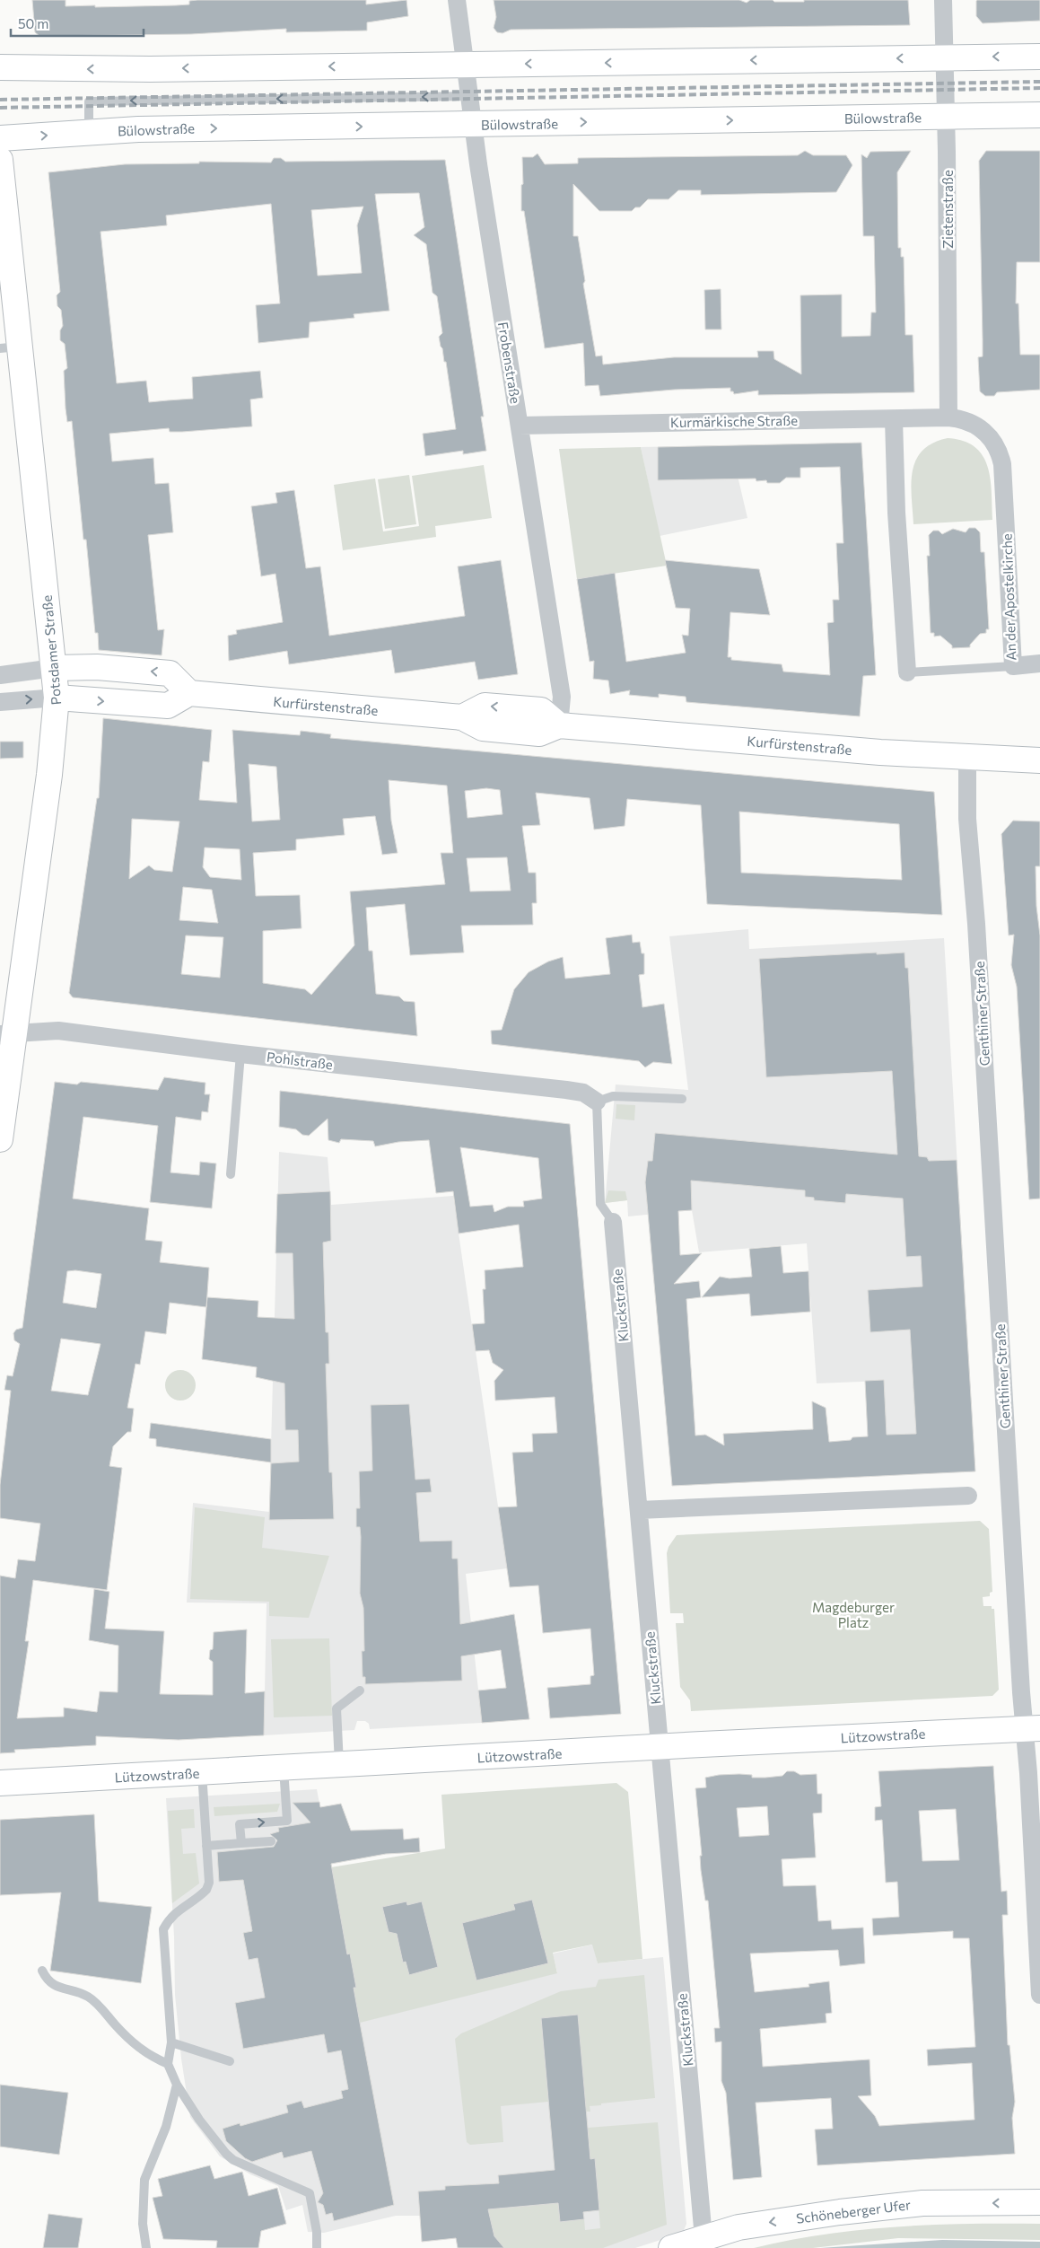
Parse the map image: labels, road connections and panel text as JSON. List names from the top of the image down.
{
  "streets": {
    "main road": [
      "Bülowstraße",
      "Potsdamer Straße",
      "Kurfürstenstraße",
      "Lützowstraße",
      "Schöneberger Ufer"
    ],
    "street": [
      "Zietenstraße",
      "Frobenstraße",
      "Kurmärkische Straße",
      "An der Apostelkirche",
      "Genthiner Straße",
      "Pohlstraße",
      "Kluckstraße"
    ]
  },
  "crossings": [
    ["Bülowstraße", "Zietenstraße"],
    ["Bülowstraße", "Frobenstraße"],
    ["Zietenstraße", "Kurmärkische Straße"],
    ["Zietenstraße", "An der Apostelkirche"],
    ["Frobenstraße", "Kurmärkische Straße"],
    ["Frobenstraße", "Kurfürstenstraße"],
    ["Kurmärkische Straße", "An der Apostelkirche"],
    ["Potsdamer Straße", "Pohlstraße"],
    ["Kurfürstenstraße", "Genthiner Straße"],
    ["Genthiner Straße", "Lützowstraße"],
    ["Pohlstraße", "Kluckstraße"],
    ["Kluckstraße", "Lützowstraße"],
    ["Kluckstraße", "Schöneberger Ufer"]
  ],
  "one_way": ["Schöneberger Ufer"],
  "parks": ["Magdeburger Platz"],
  "scale_bar": "50 m"
}
